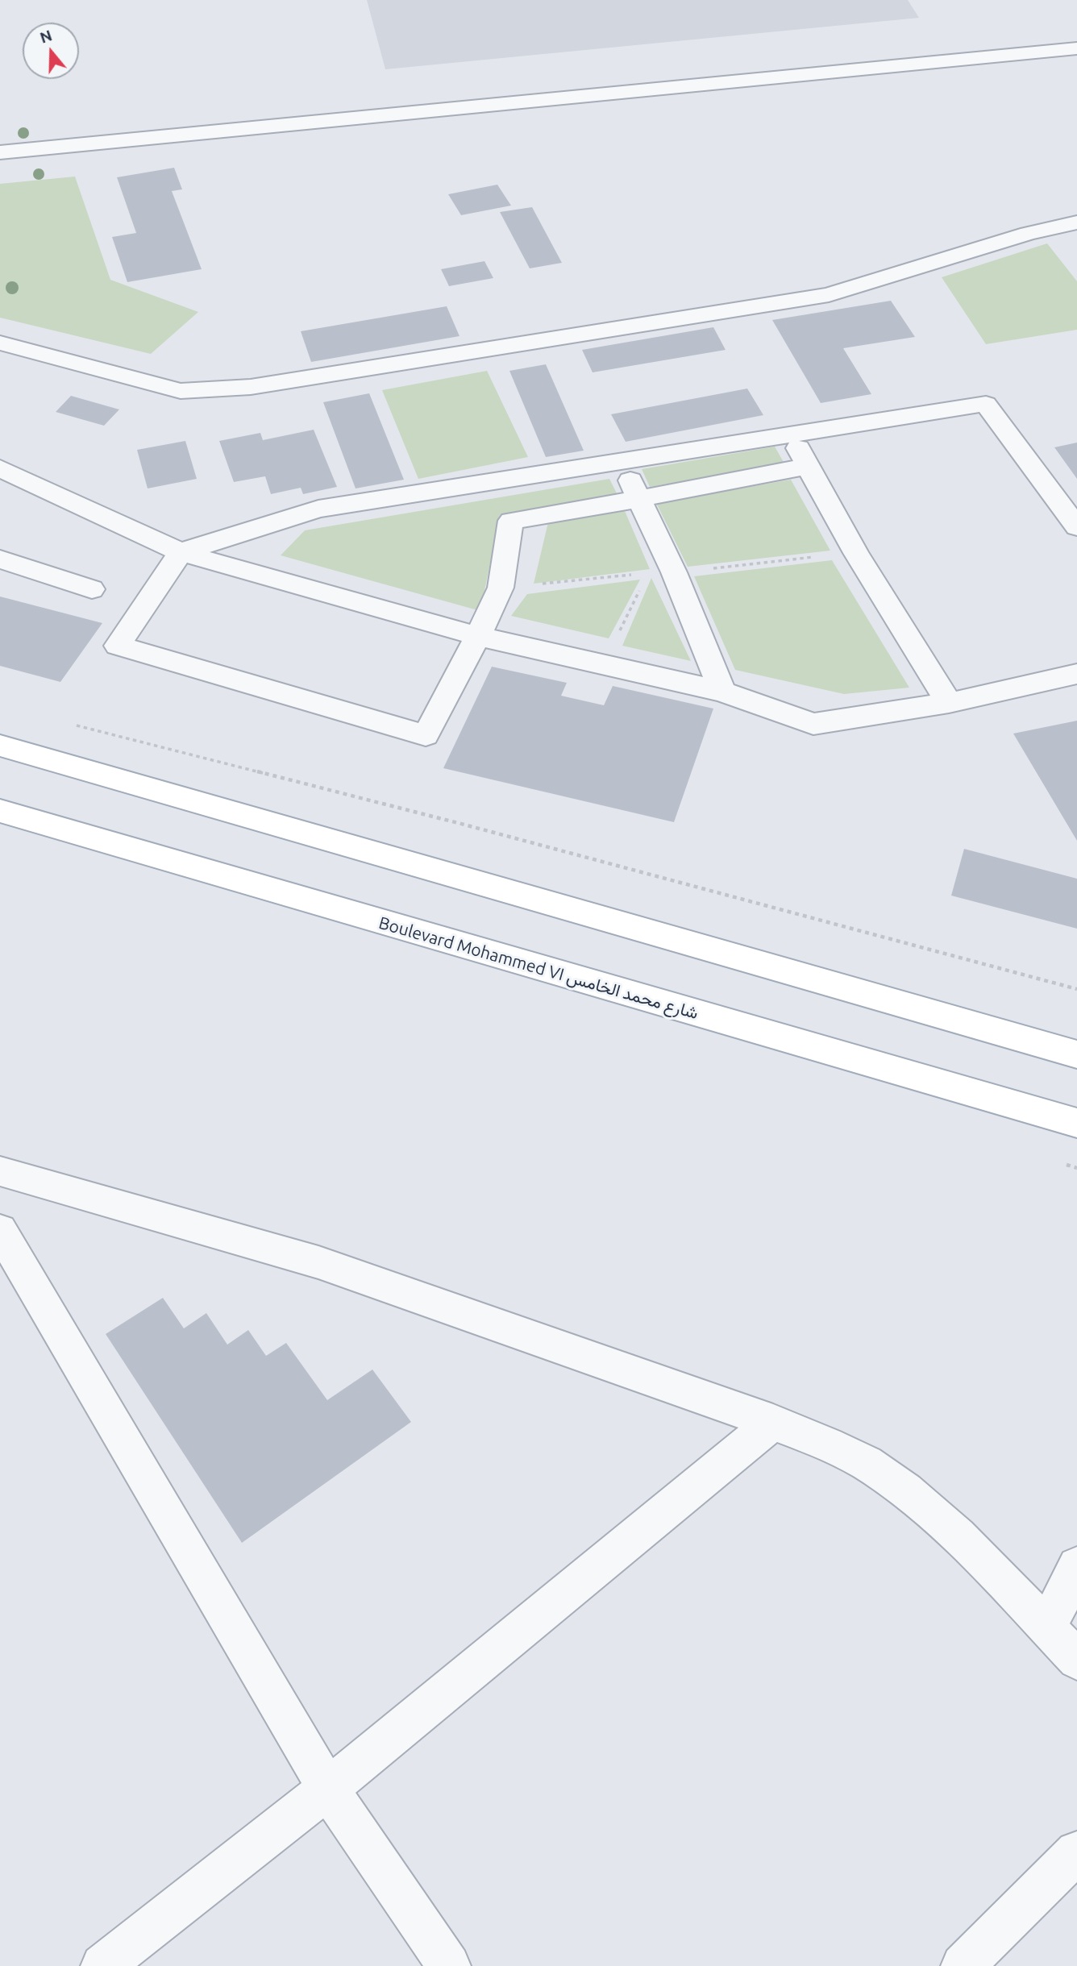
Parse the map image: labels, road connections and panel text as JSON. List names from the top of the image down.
{
  "streets": {
    "main road": ["Boulevard Mohammed VI شارع محمد الخامس"]
  },
  "north": "top"
}
